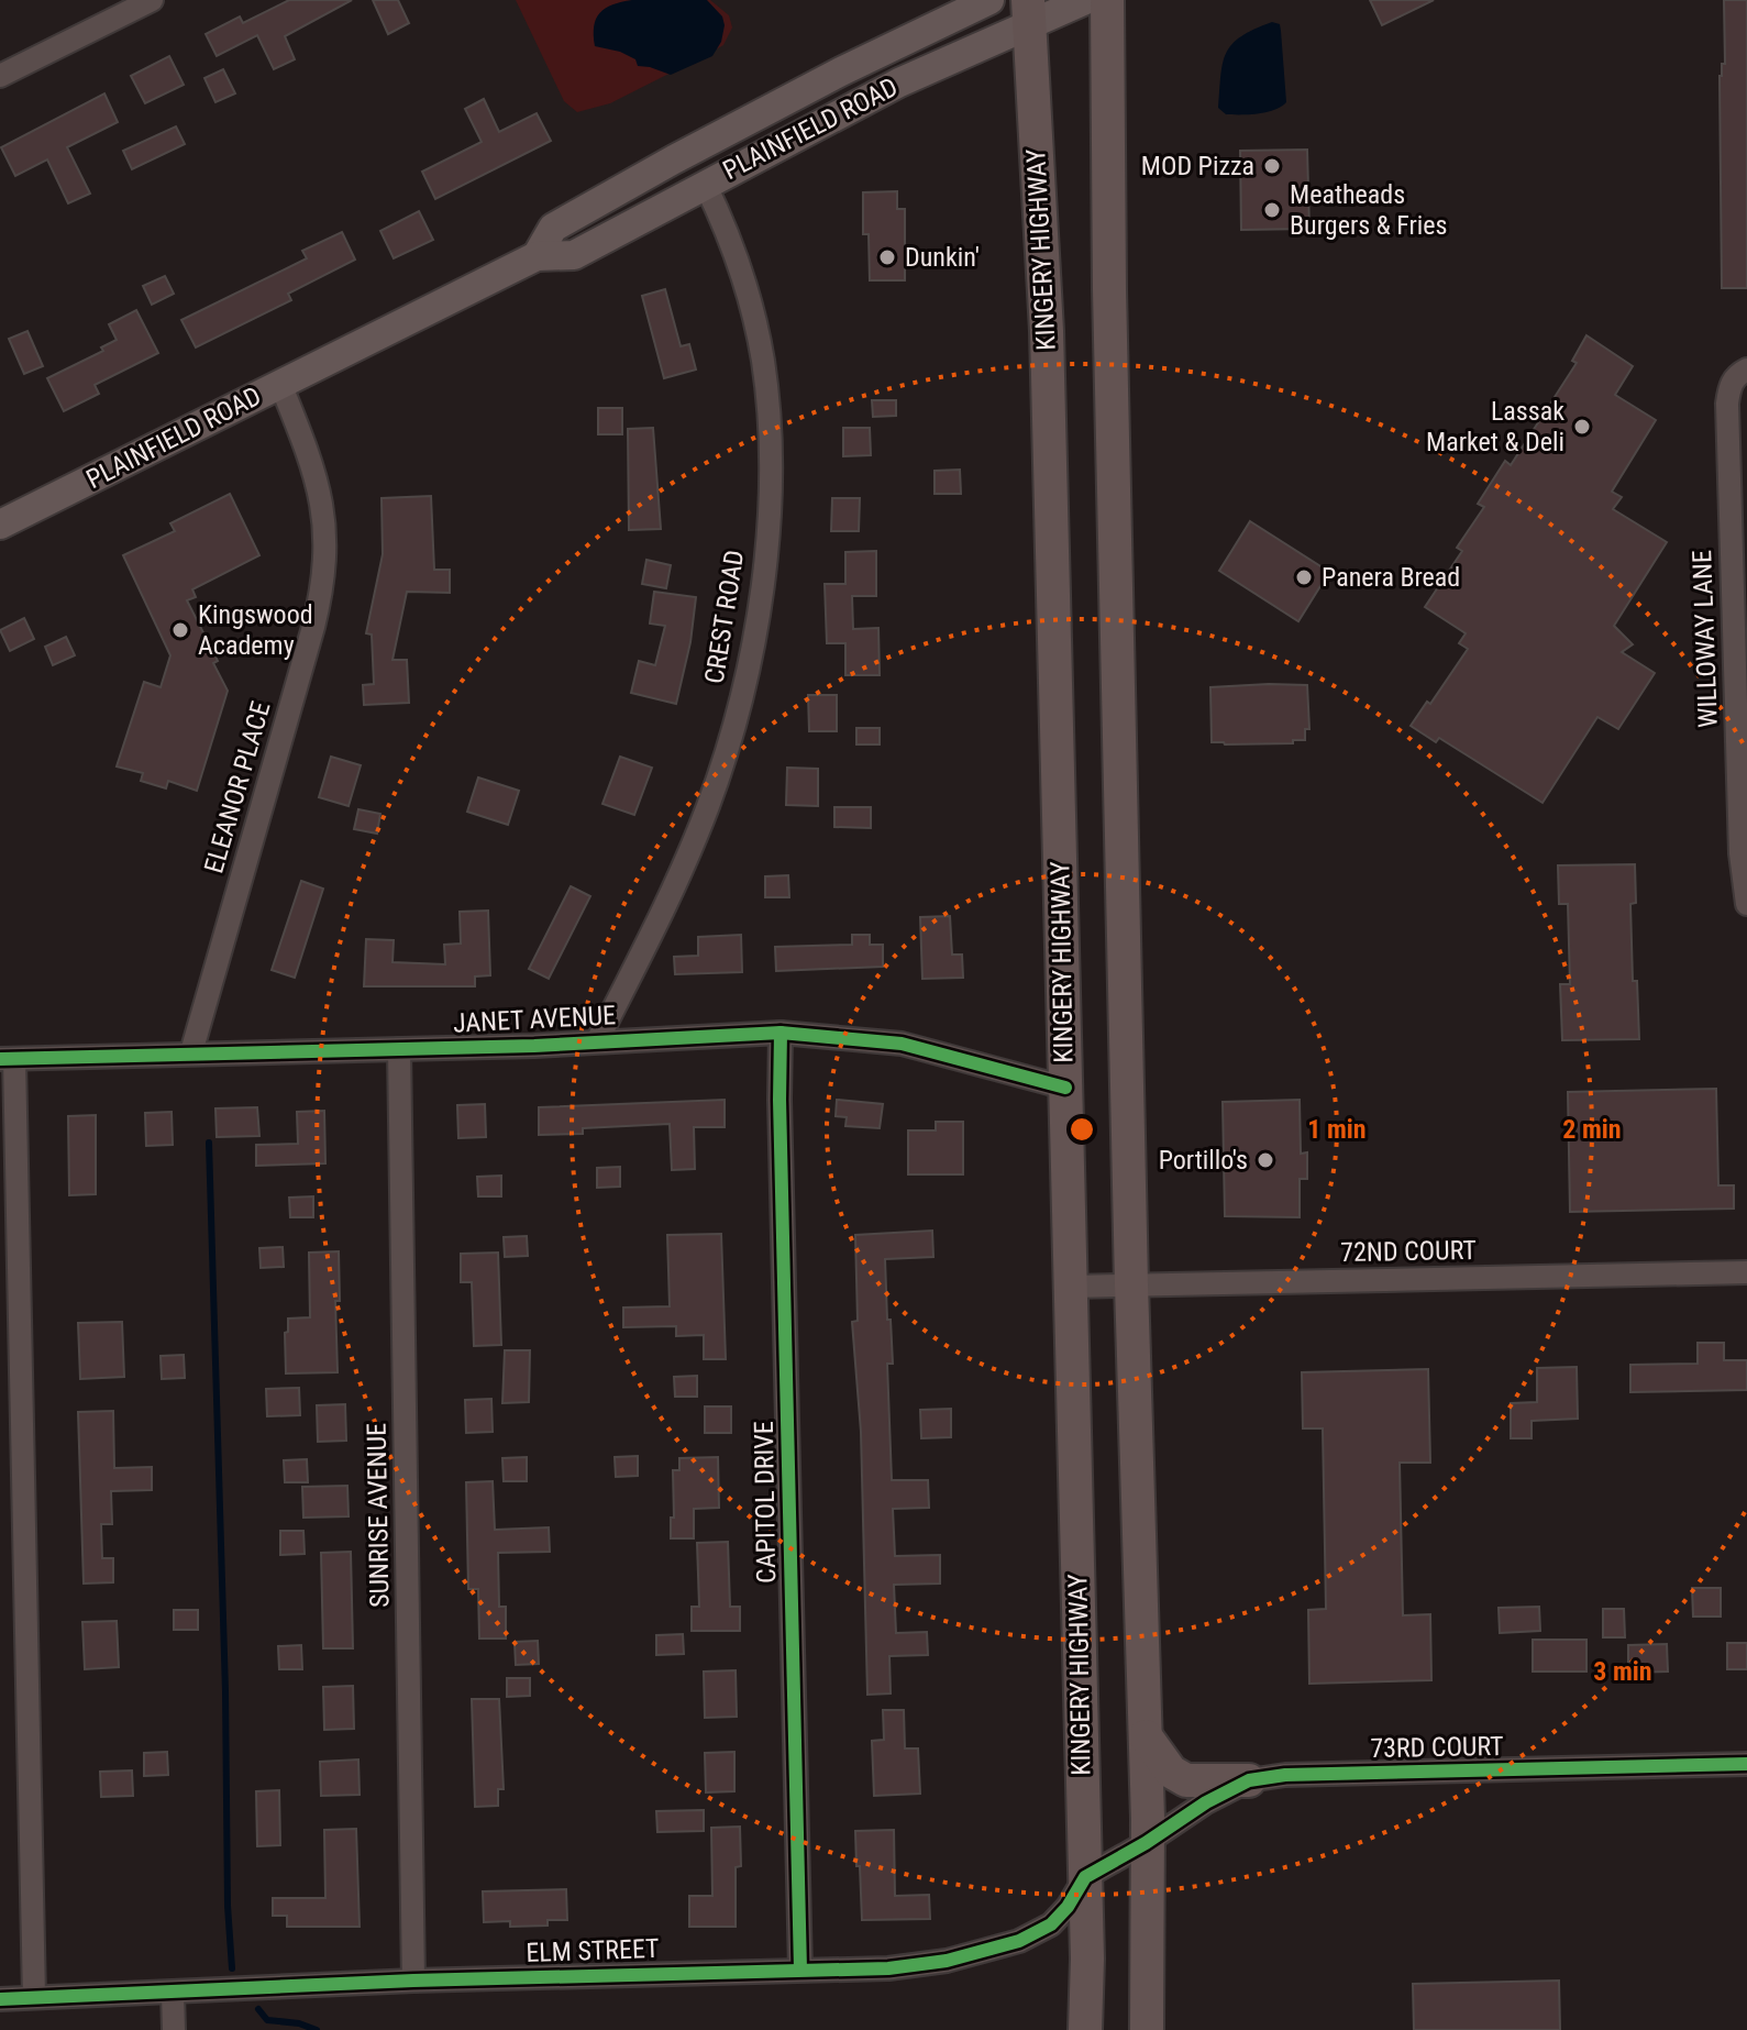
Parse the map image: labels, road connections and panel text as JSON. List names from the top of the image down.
{
  "streets": {
    "highway": ["KINGERY HIGHWAY"],
    "main road": ["PLAINFIELD ROAD"],
    "street": [
      "CREST ROAD",
      "WILLOWAY LANE",
      "ELEANOR PLACE",
      "JANET AVENUE",
      "72ND COURT",
      "CAPITOL DRIVE",
      "SUNRISE AVENUE",
      "73RD COURT",
      "ELM STREET"
    ]
  },
  "crossings": [
    ["PLAINFIELD ROAD", "KINGERY HIGHWAY"],
    ["PLAINFIELD ROAD", "CREST ROAD"],
    ["PLAINFIELD ROAD", "ELEANOR PLACE"],
    ["KINGERY HIGHWAY", "JANET AVENUE"],
    ["KINGERY HIGHWAY", "72ND COURT"],
    ["KINGERY HIGHWAY", "ELM STREET"],
    ["CREST ROAD", "JANET AVENUE"],
    ["ELEANOR PLACE", "JANET AVENUE"],
    ["JANET AVENUE", "CAPITOL DRIVE"],
    ["JANET AVENUE", "SUNRISE AVENUE"],
    ["CAPITOL DRIVE", "ELM STREET"],
    ["SUNRISE AVENUE", "ELM STREET"],
    ["73RD COURT", "ELM STREET"]
  ],
  "places": [
    "MOD Pizza",
    "Meatheads Burgers & Fries",
    "Dunkin'",
    "Lassak Market & Deli",
    "Panera Bread",
    "Kingswood Academy",
    "Portillo's"
  ],
  "rings": ["1 min", "2 min", "3 min"]
}
